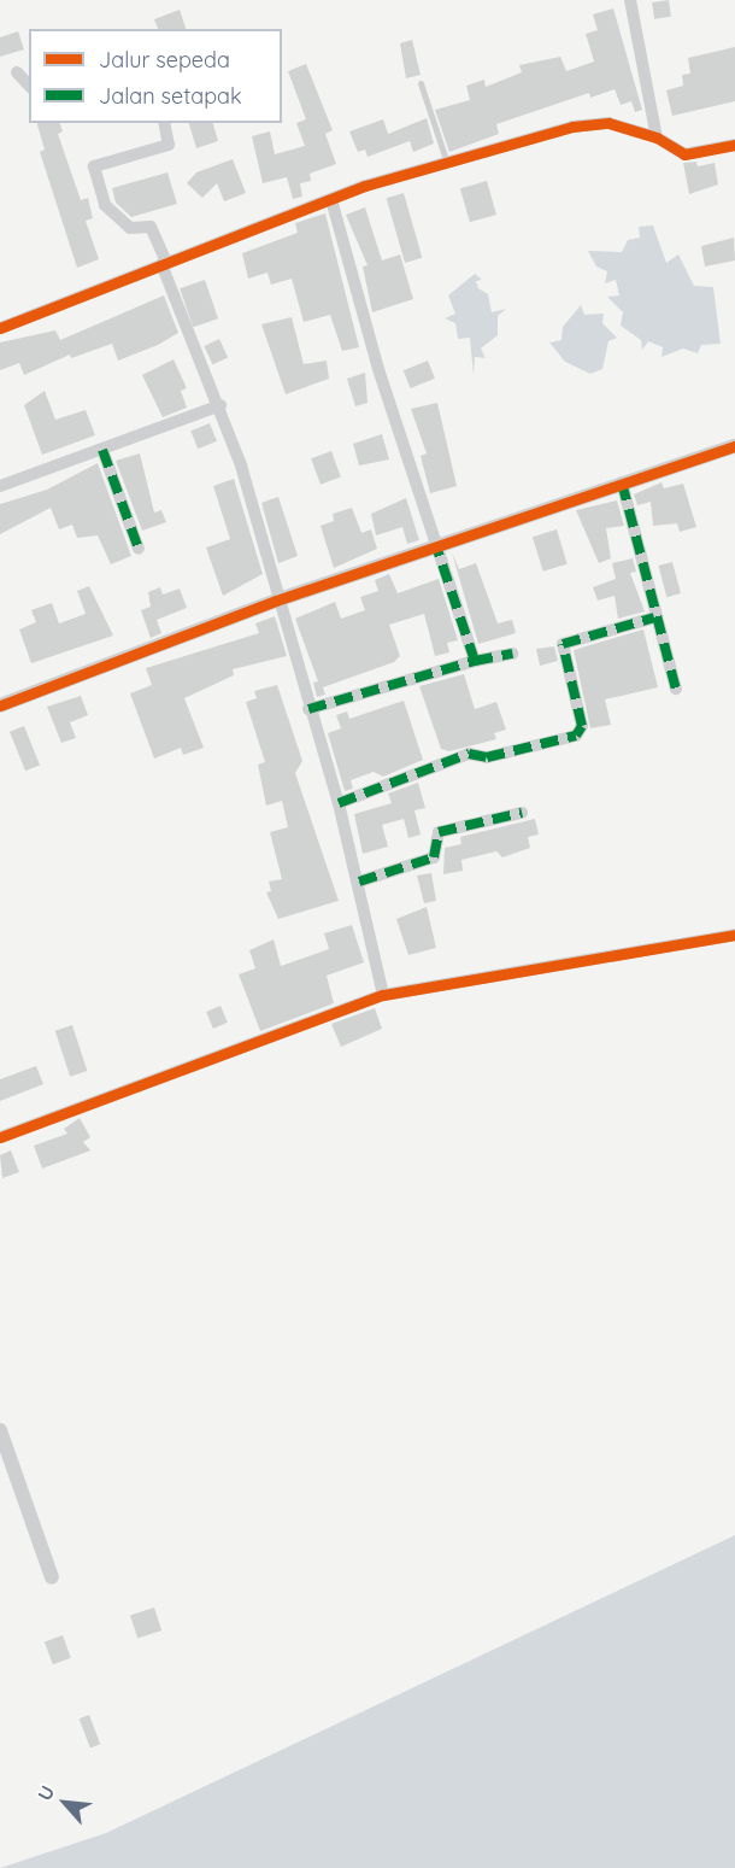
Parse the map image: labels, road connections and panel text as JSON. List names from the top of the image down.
{
  "legend": ["Jalur sepeda", "Jalan setapak"],
  "north": "top left"
}
